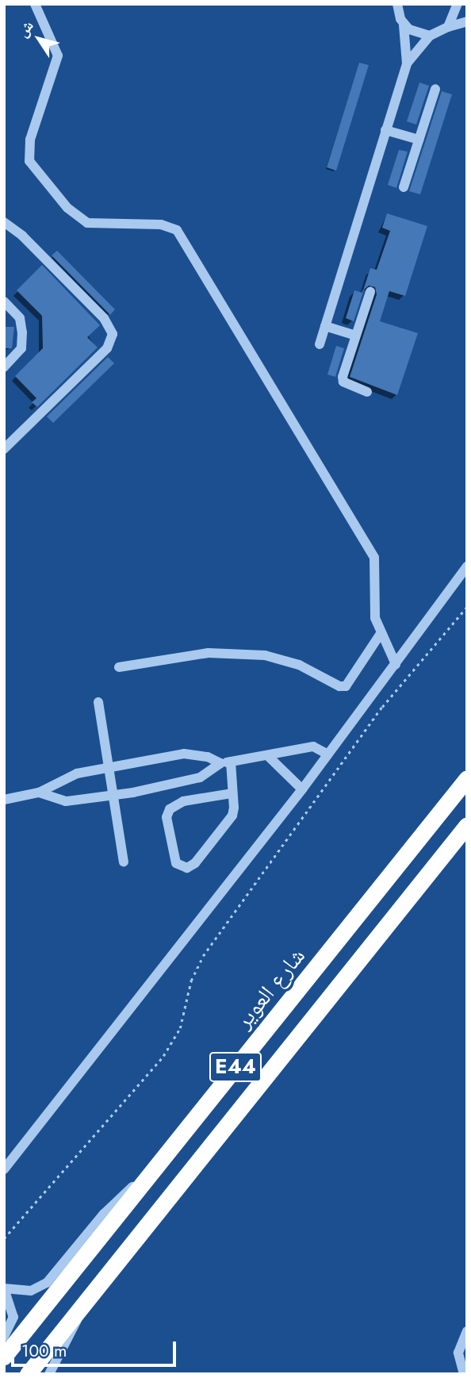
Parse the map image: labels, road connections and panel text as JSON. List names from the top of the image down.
{
  "streets": {
    "highway": ["شارع العوير", "E44"]
  },
  "scale_bar": "100 m",
  "north": "top left"
}
